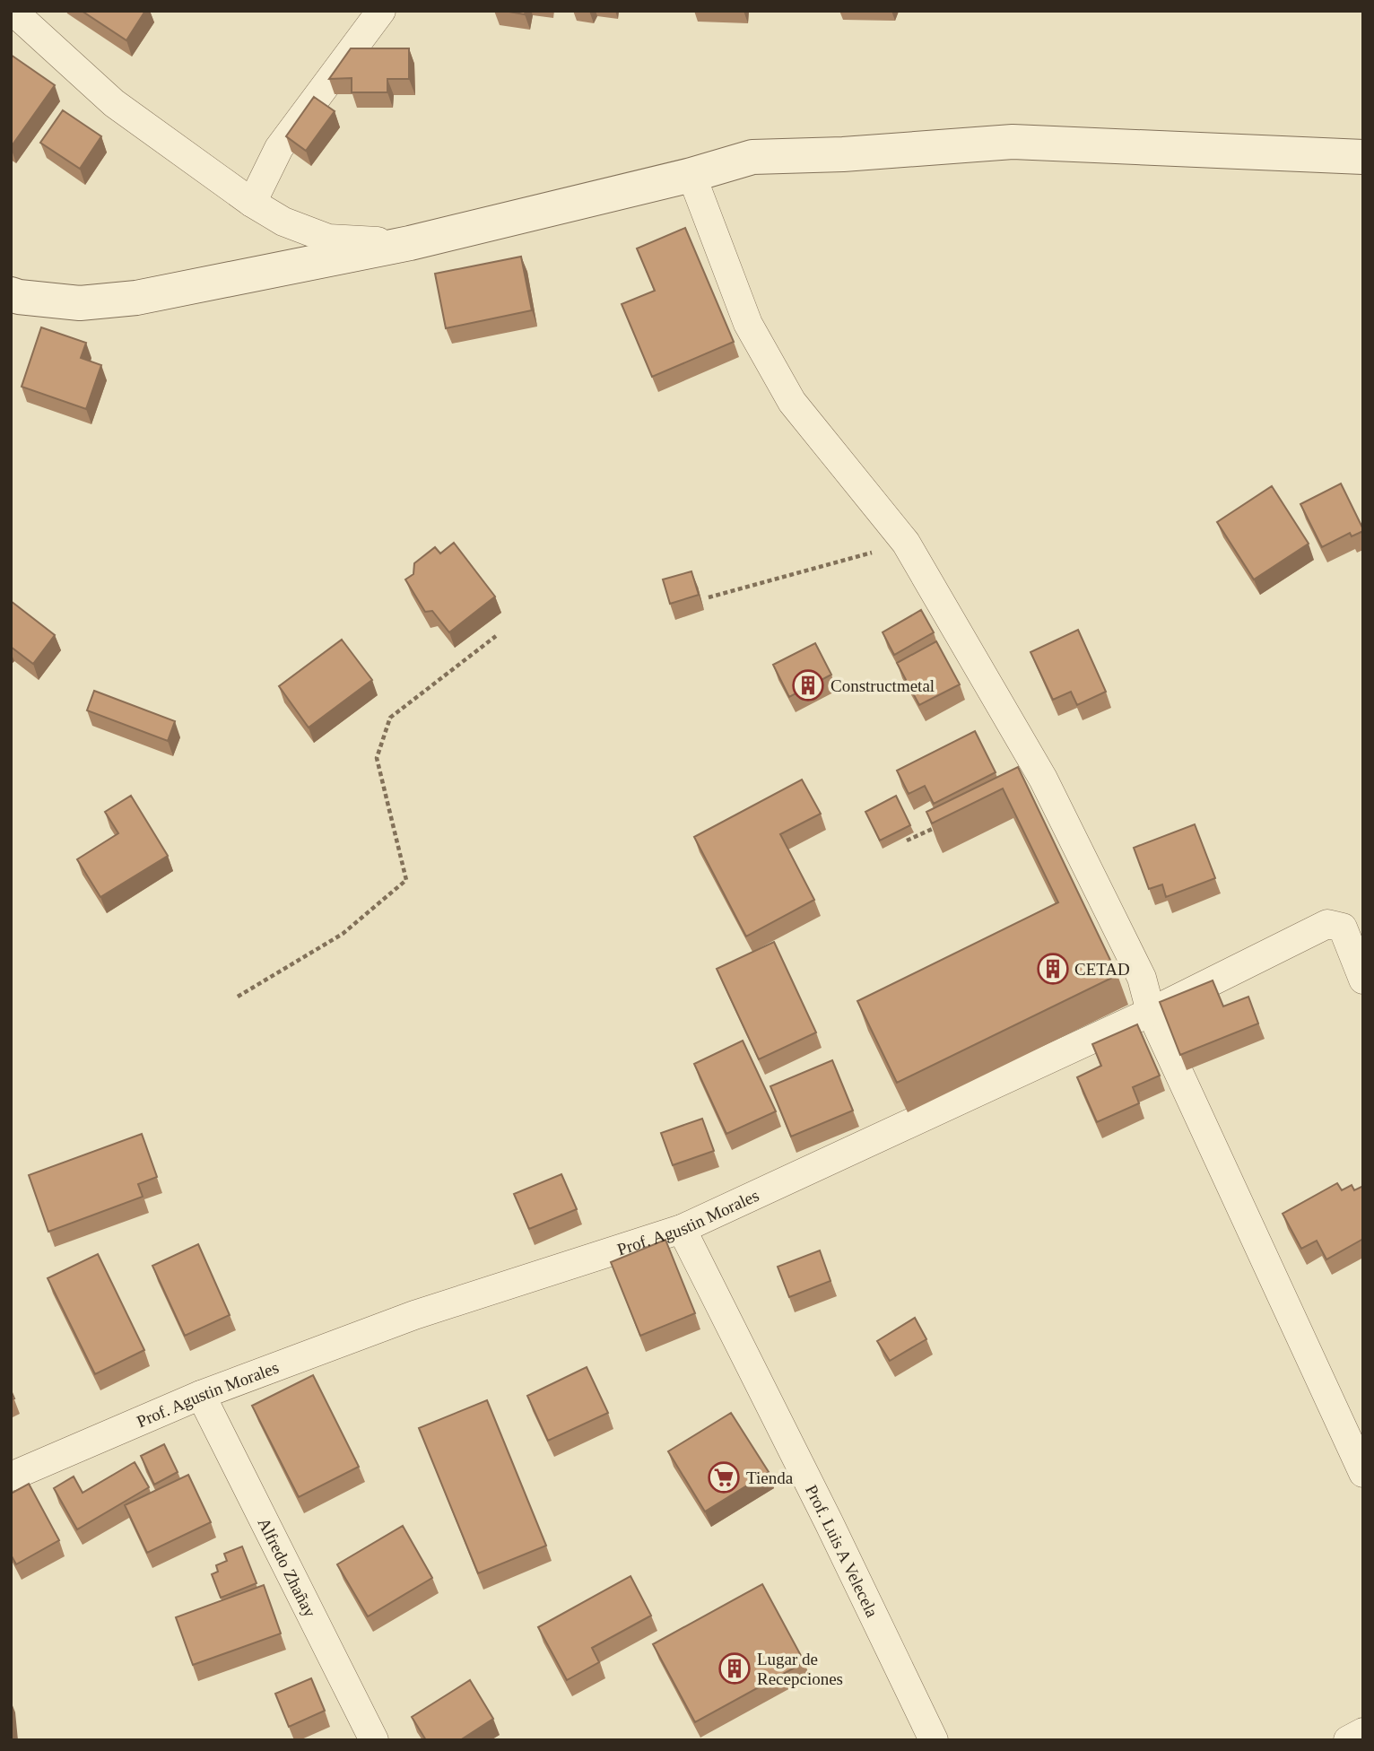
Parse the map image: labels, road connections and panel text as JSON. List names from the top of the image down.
{
  "streets": {
    "street": ["Prof. Agustin Morales", "Prof. Luis A Velecela", "Alfredo Zhañay"]
  },
  "crossings": [
    ["Prof. Agustin Morales", "Prof. Luis A Velecela"],
    ["Prof. Agustin Morales", "Alfredo Zhañay"]
  ],
  "places": {
    "building": ["Constructmetal", "CETAD", "Lugar de Recepciones"],
    "supermarket": ["Tienda"]
  }
}
